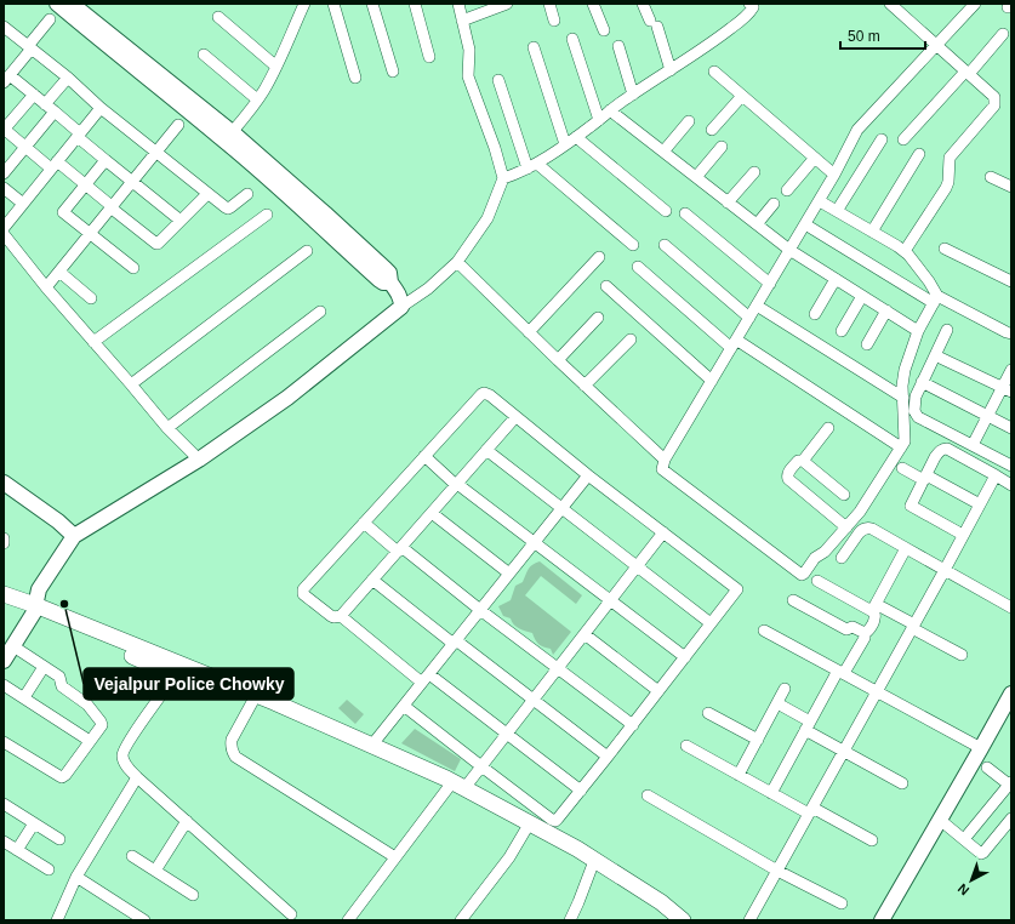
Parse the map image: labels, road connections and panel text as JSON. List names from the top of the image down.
{
  "places": ["Vejalpur Police Chowky"],
  "scale_bar": "50 m",
  "north": "bottom left"
}
